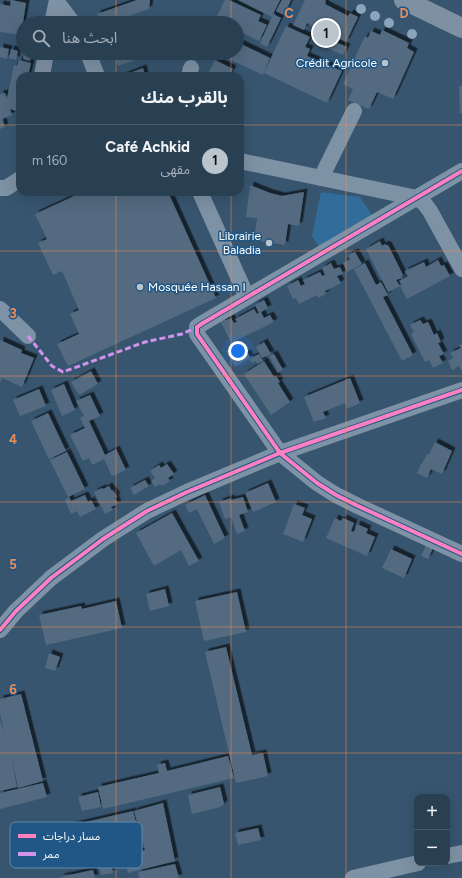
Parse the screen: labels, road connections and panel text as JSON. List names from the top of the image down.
{
  "places": ["Crédit Agricole", "Librairie Baladia", "Mosquée Hassan I"],
  "legend": ["مسار دراجات", "ممر"],
  "page": {
    "search": "ابحث هنا",
    "pins": "1",
    "heading": "بالقرب منك",
    "list": [
      {
        "mark": "1",
        "name": "Café Achkid",
        "note": "مقهى",
        "value": "160 m"
      }
    ],
    "map_buttons": ["+", "−"]
  },
  "grid": {
    "columns": ["C", "D"],
    "rows": [
      "3",
      "4",
      "5",
      "6"
    ]
  }
}
